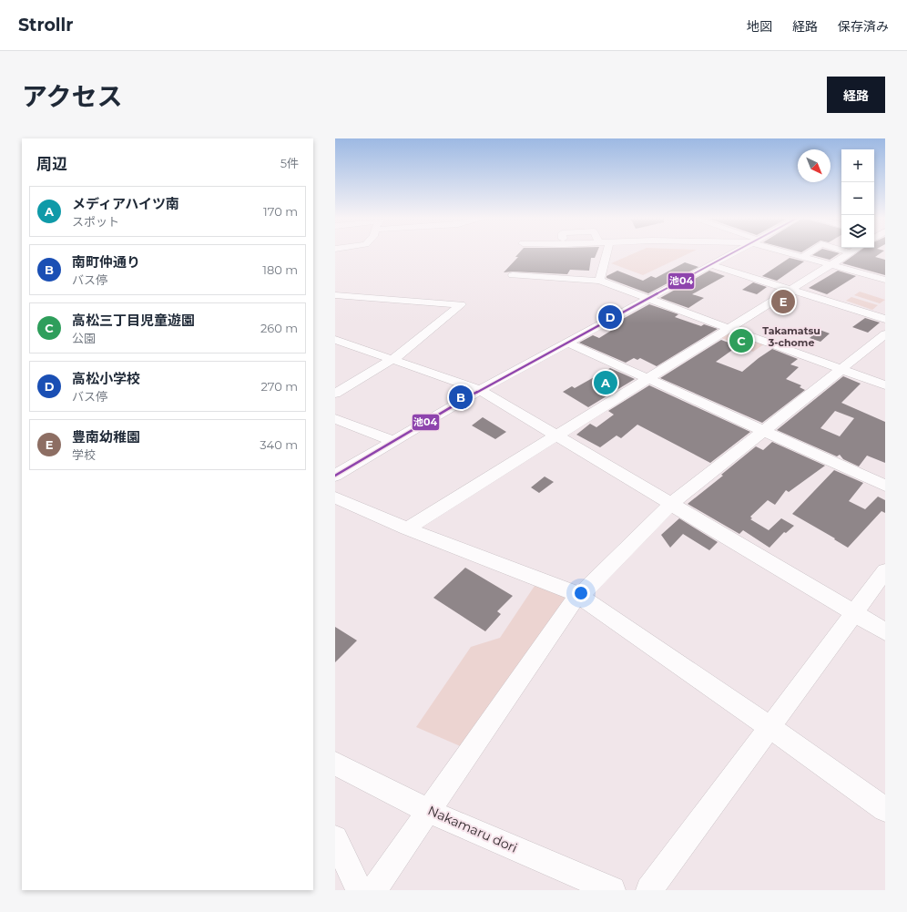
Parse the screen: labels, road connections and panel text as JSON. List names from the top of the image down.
{
  "streets": {
    "street": ["Nakamaru dori"]
  },
  "districts": ["Takamatsu 3-chome"],
  "lines": ["transit line 池04"],
  "north": "bottom right",
  "page": {
    "header": "Strollr",
    "nav": ["地図", "経路", "保存済み"],
    "title": "アクセス",
    "buttons": "経路",
    "heading": ["周辺", "5件"],
    "map_buttons": ["+", "−"],
    "list": [
      {
        "mark": "A",
        "name": "メディアハイツ南",
        "note": "スポット",
        "value": "170 m"
      },
      {
        "mark": "B",
        "name": "南町仲通り",
        "note": "バス停",
        "value": "180 m"
      },
      {
        "mark": "C",
        "name": "高松三丁目児童遊園",
        "note": "公園",
        "value": "260 m"
      },
      {
        "mark": "D",
        "name": "高松小学校",
        "note": "バス停",
        "value": "270 m"
      },
      {
        "mark": "E",
        "name": "豊南幼稚園",
        "note": "学校",
        "value": "340 m"
      }
    ],
    "pins": [
      "E",
      "D",
      "C",
      "A",
      "B"
    ]
  }
}
